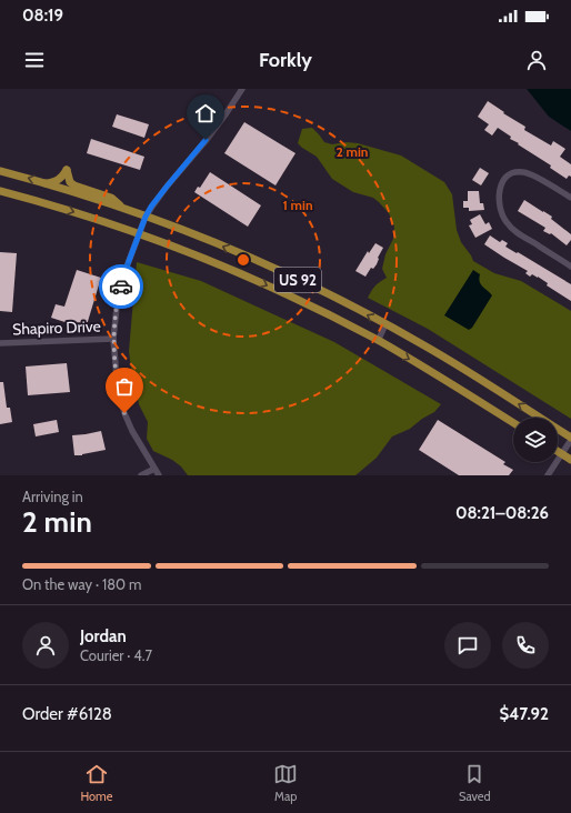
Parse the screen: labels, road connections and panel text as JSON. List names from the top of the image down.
{
  "streets": {
    "main road": ["US 92"],
    "street": ["Shapiro Drive"]
  },
  "page": {
    "status": "08:19",
    "header": "Forkly",
    "heading": ["2 min", "Arriving in", "08:21–08:26"],
    "panel": [
      "Jordan",
      "Courier · 4.7",
      "Order #6128",
      "$47.92"
    ],
    "bar": "On the way · 180 m",
    "tabs": ["Home", "Map", "Saved"]
  },
  "rings": ["2 min", "1 min"]
}
